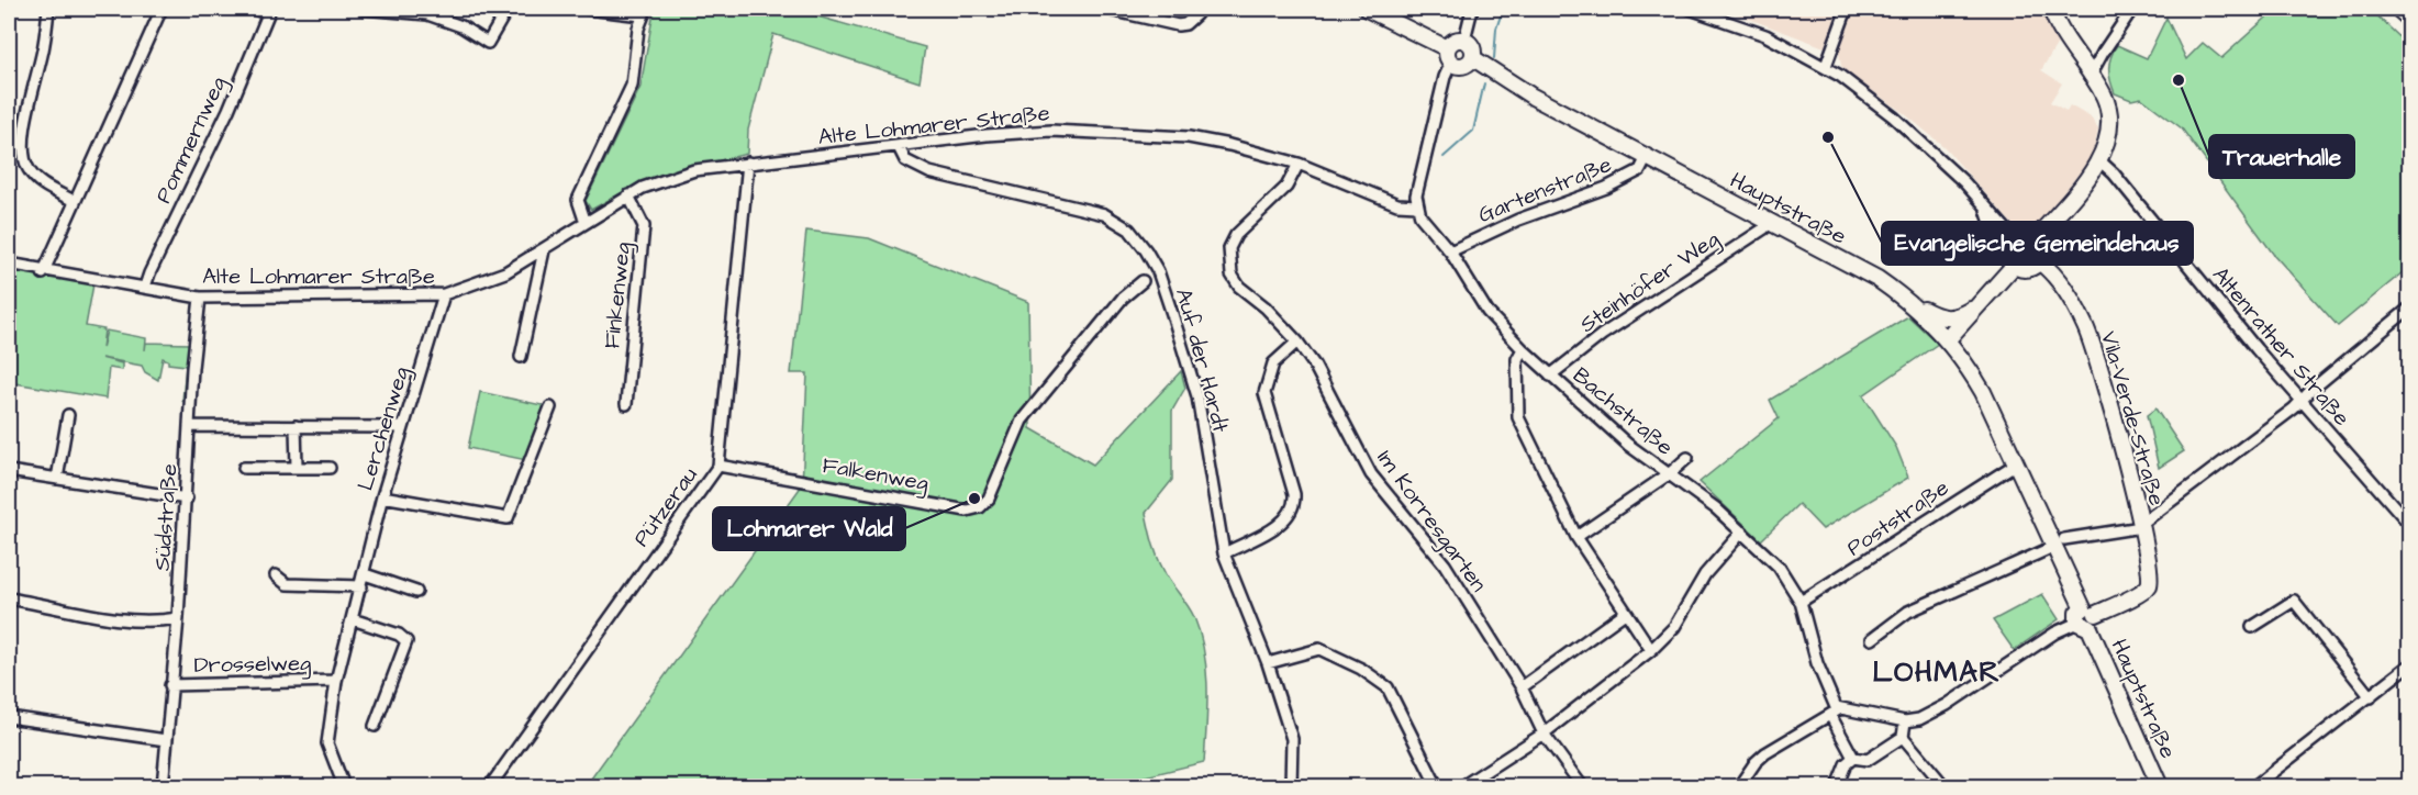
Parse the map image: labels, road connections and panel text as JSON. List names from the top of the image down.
{
  "streets": {
    "main road": ["Hauptstraße", "Vila-Verde-Straße"],
    "street": [
      "Alte Lohmarer Straße",
      "Pommernweg",
      "Gartenstraße",
      "Steinhöfer Weg",
      "Finkenweg",
      "Altenrather Straße",
      "Auf der Hardt",
      "Bachstraße",
      "Lerchenweg",
      "Falkenweg",
      "Pützerau",
      "Südstraße",
      "Poststraße",
      "Im Korresgarten",
      "Drosselweg"
    ]
  },
  "crossings": [
    ["Alte Lohmarer Straße", "Pommernweg"],
    ["Alte Lohmarer Straße", "Finkenweg"],
    ["Alte Lohmarer Straße", "Auf der Hardt"],
    ["Alte Lohmarer Straße", "Bachstraße"],
    ["Alte Lohmarer Straße", "Lerchenweg"],
    ["Alte Lohmarer Straße", "Pützerau"],
    ["Alte Lohmarer Straße", "Südstraße"],
    ["Alte Lohmarer Straße", "Im Korresgarten"],
    ["Gartenstraße", "Hauptstraße"],
    ["Gartenstraße", "Bachstraße"],
    ["Hauptstraße", "Steinhöfer Weg"],
    ["Hauptstraße", "Vila-Verde-Straße"],
    ["Hauptstraße", "Poststraße"],
    ["Steinhöfer Weg", "Bachstraße"],
    ["Bachstraße", "Poststraße"],
    ["Lerchenweg", "Drosselweg"],
    ["Falkenweg", "Pützerau"],
    ["Südstraße", "Drosselweg"]
  ],
  "districts": ["LOHMAR"],
  "places": ["Trauerhalle", "Evangelische Gemeindehaus", "Lohmarer Wald"]
}
